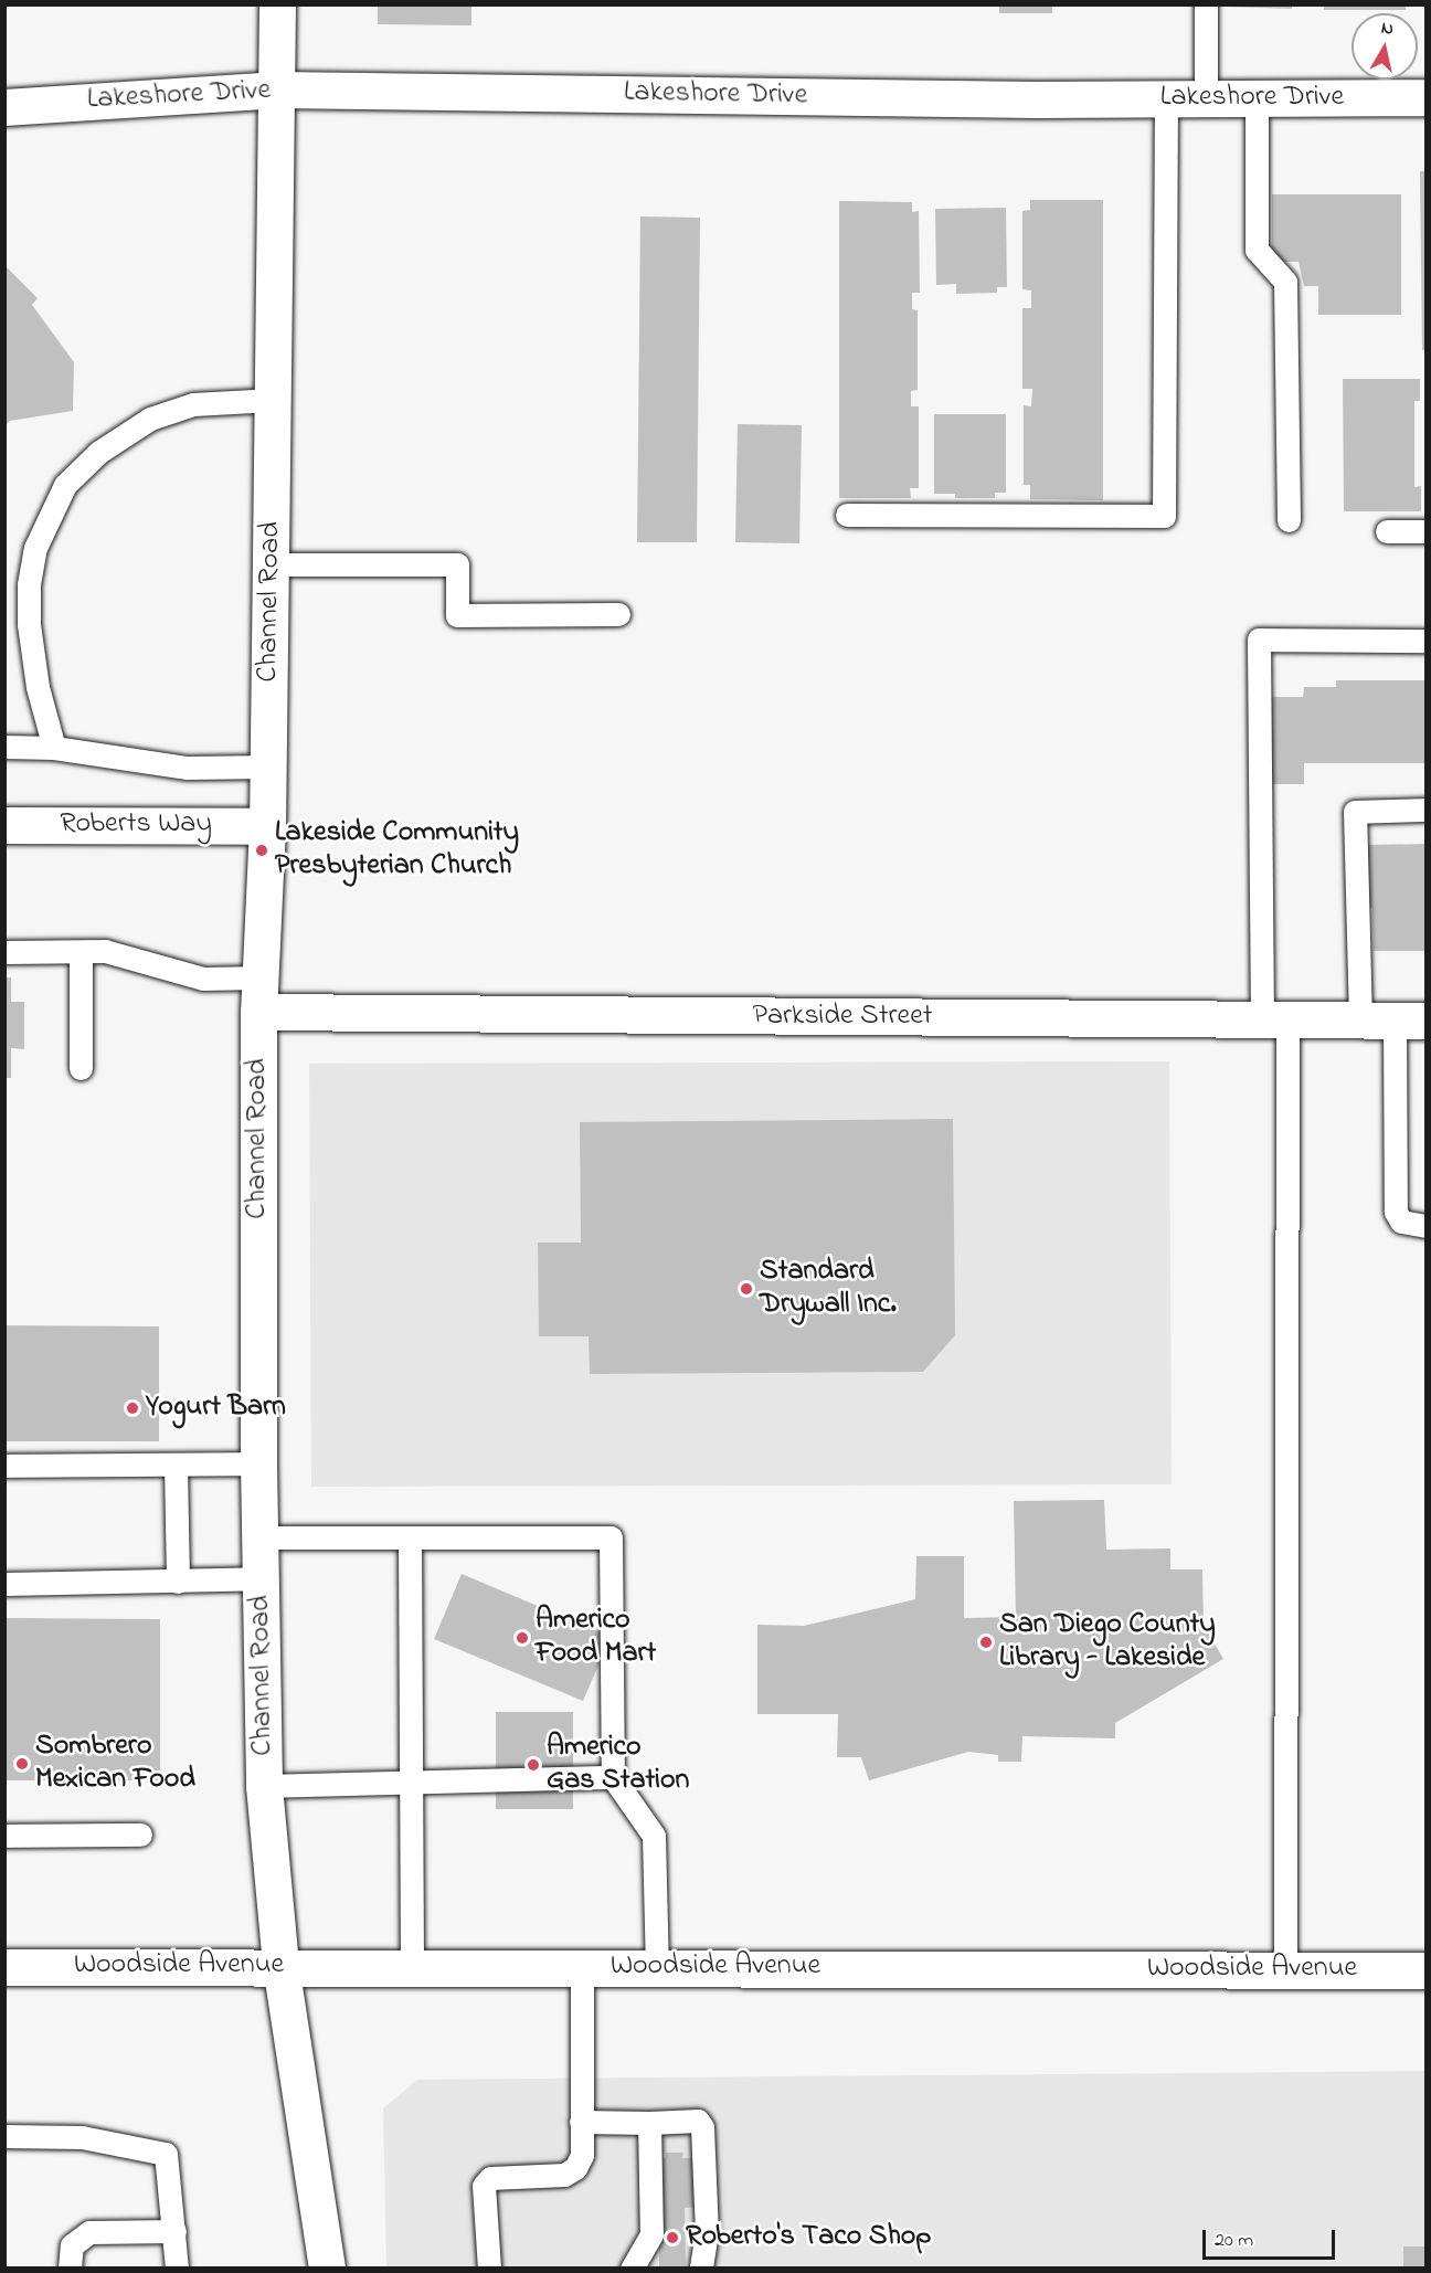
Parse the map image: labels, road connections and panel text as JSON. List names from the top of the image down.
{
  "streets": {
    "main road": [
      "Lakeshore Drive",
      "Channel Road",
      "Roberts Way",
      "Parkside Street",
      "Woodside Avenue"
    ]
  },
  "crossings": [
    ["Lakeshore Drive", "Channel Road"],
    ["Channel Road", "Roberts Way"],
    ["Channel Road", "Parkside Street"],
    ["Channel Road", "Woodside Avenue"]
  ],
  "places": [
    "Lakeside Community Presbyterian Church",
    "Standard Drywall Inc.",
    "Yogurt Barn",
    "Americo Food Mart",
    "San Diego County Library - Lakeside",
    "Sombrero Mexican Food",
    "Americo Gas Station",
    "Roberto's Taco Shop"
  ],
  "scale_bar": "20 m",
  "north": "top"
}
